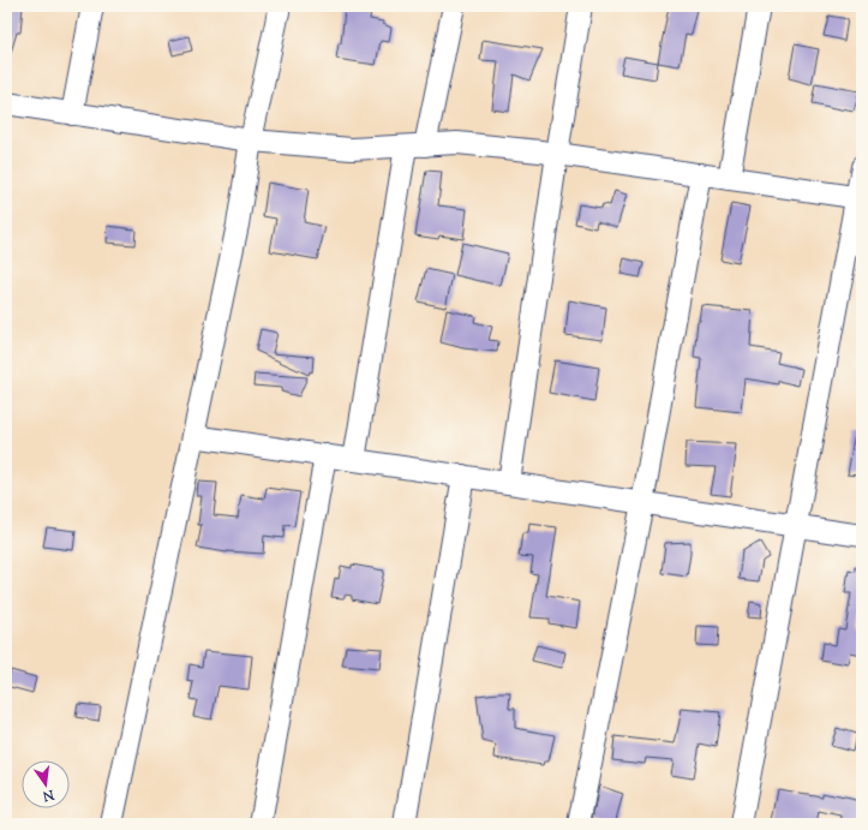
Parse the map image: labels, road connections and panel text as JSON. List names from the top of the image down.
{
  "north": "bottom"
}
